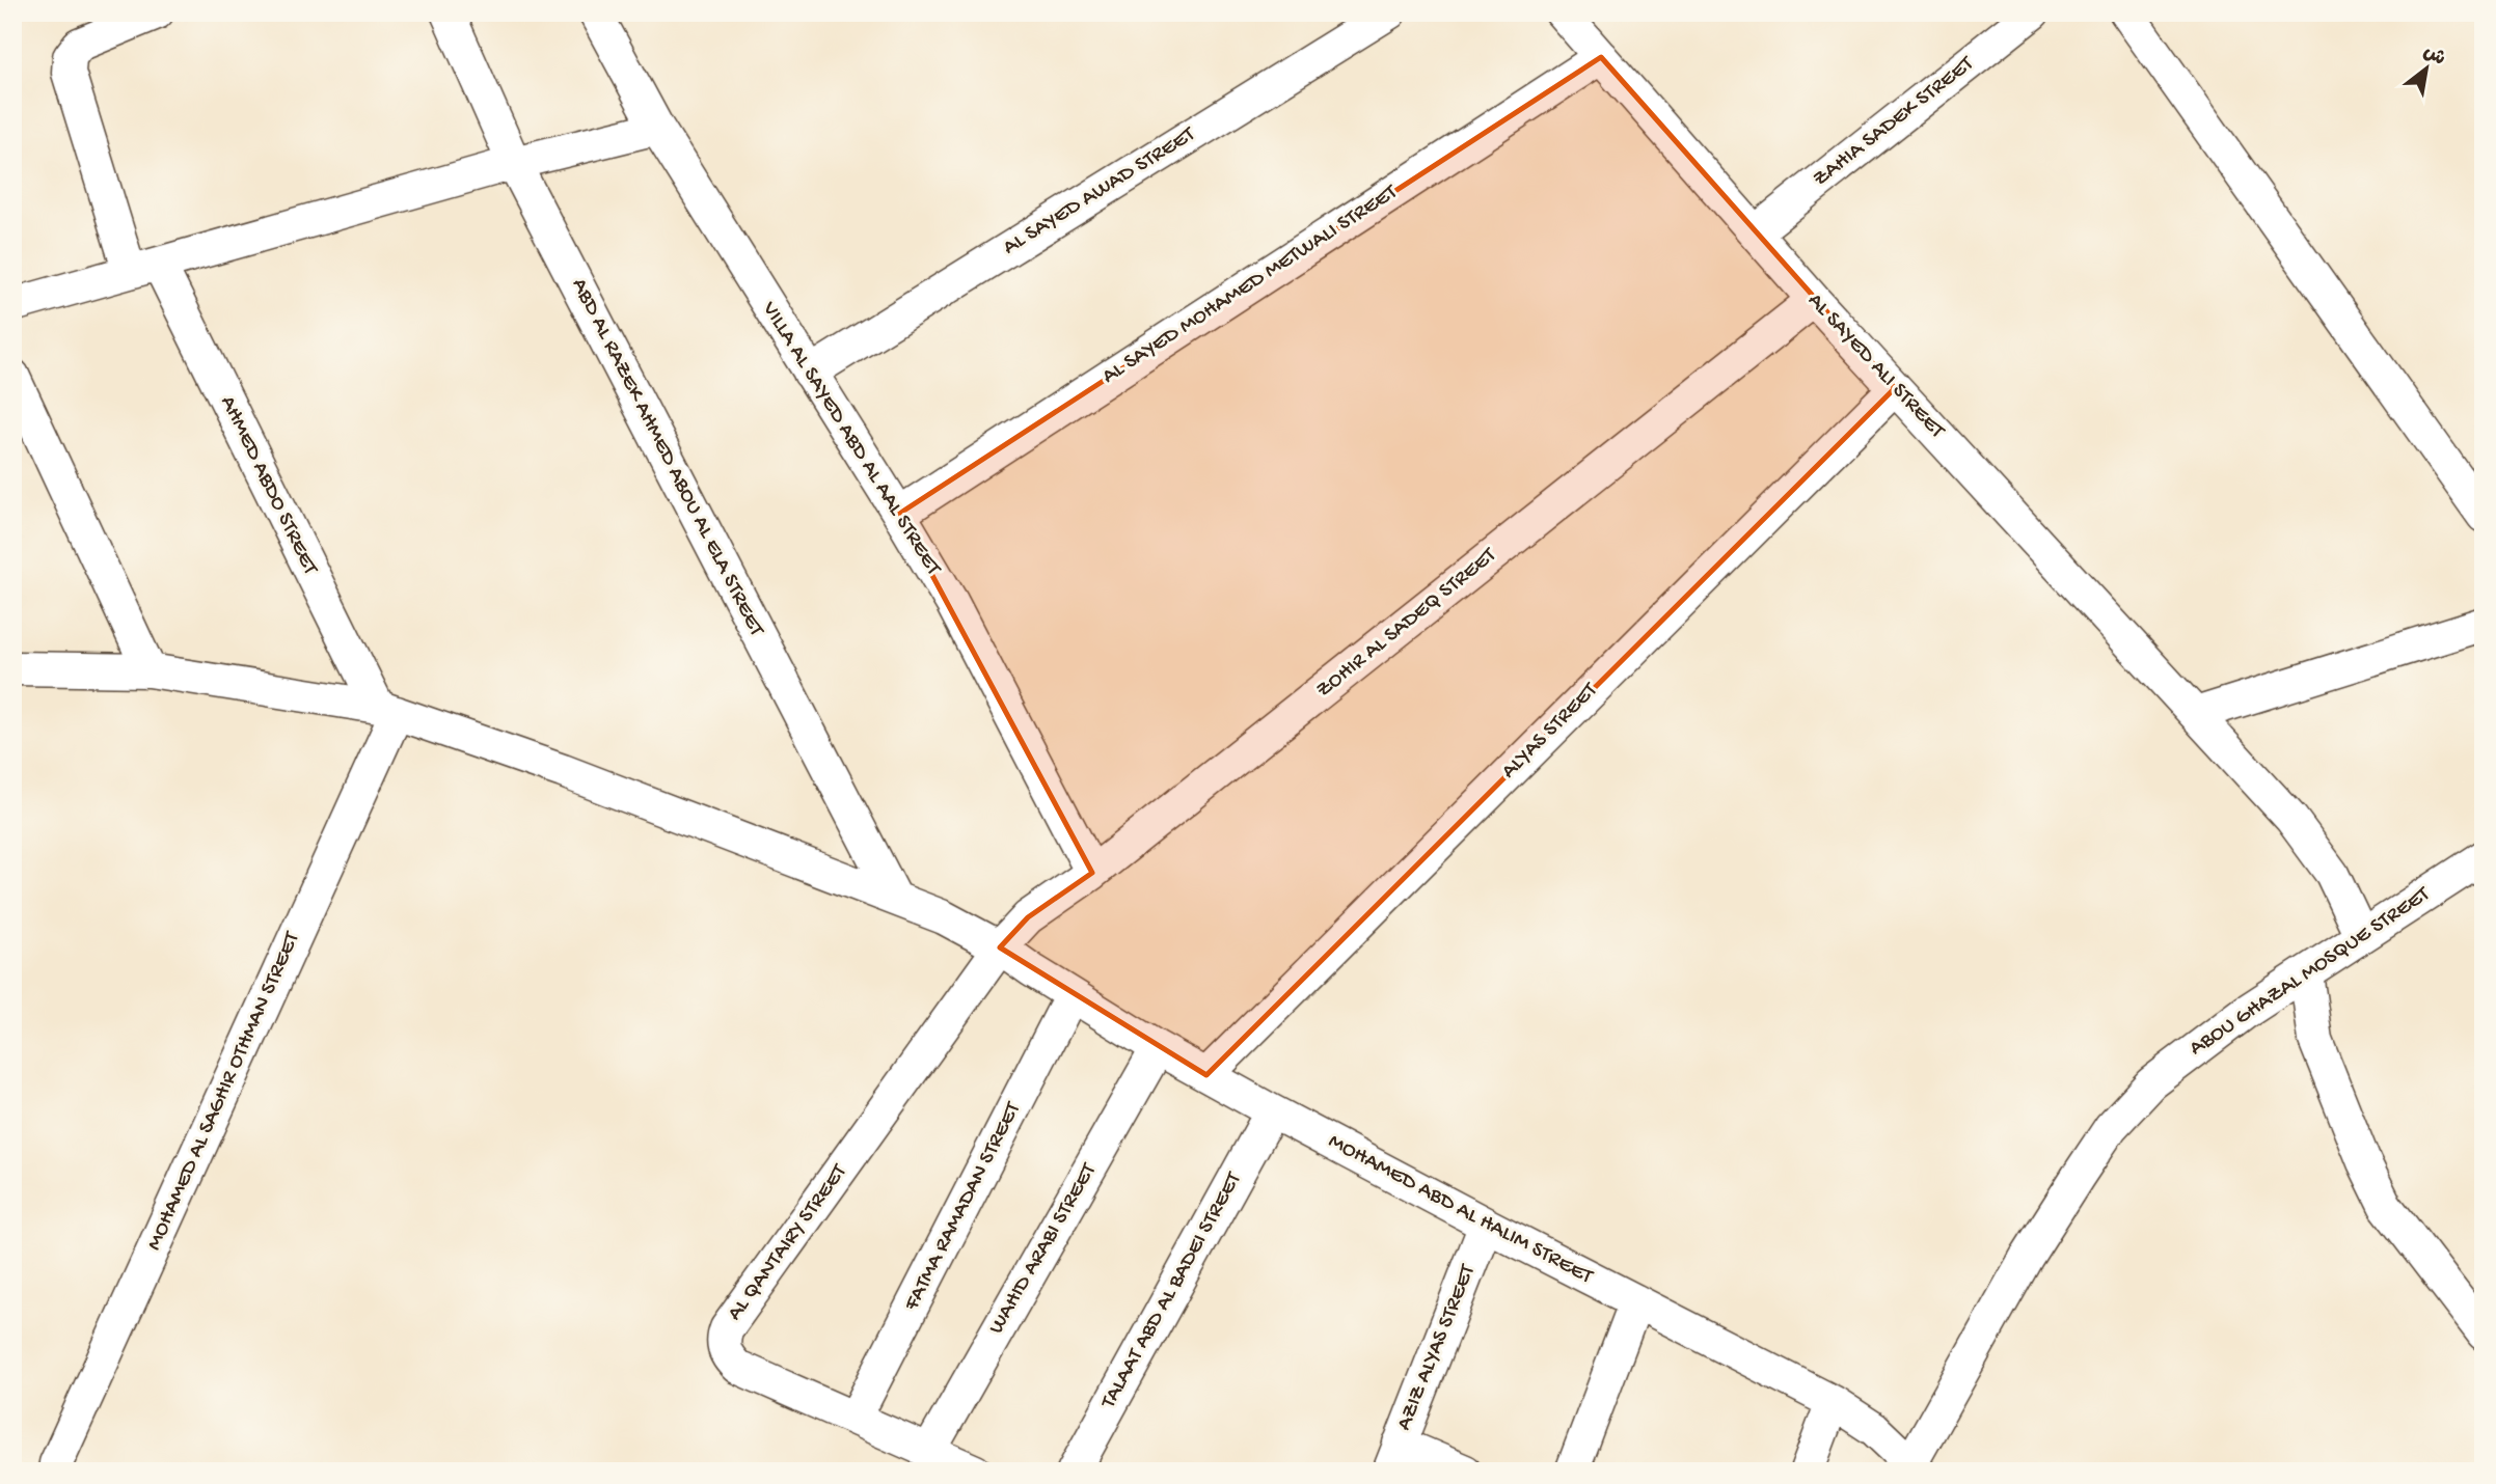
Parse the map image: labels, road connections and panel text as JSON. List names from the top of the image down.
{
  "streets": {
    "street": [
      "ZAHIA SADEK STREET",
      "AL SAYED AWAD STREET",
      "AL SAYED MOHAMED METWALI STREET",
      "AL SAYED ALI STREET",
      "VILLA AL SAYED ABD AL AAL STREET",
      "ABD AL RAZEK AHMED ABOU AL ELA STREET",
      "AHMED ABDO STREET",
      "ZOHIR AL SADEQ STREET",
      "ALYAS STREET",
      "ABOU GHAZAL MOSQUE STREET",
      "MOHAMED AL SAGHIR OTHMAN STREET",
      "FATMA RAMADAN STREET",
      "MOHAMED ABD AL HALIM STREET",
      "AL QANTAIRY STREET",
      "WAHID ARABI STREET",
      "TALAAT ABD AL BADEI STREET",
      "AZIZ ALYAS STREET"
    ]
  },
  "crossings": [
    ["ZAHIA SADEK STREET", "AL SAYED ALI STREET"],
    ["AL SAYED AWAD STREET", "VILLA AL SAYED ABD AL AAL STREET"],
    ["AL SAYED MOHAMED METWALI STREET", "AL SAYED ALI STREET"],
    ["AL SAYED MOHAMED METWALI STREET", "VILLA AL SAYED ABD AL AAL STREET"],
    ["AL SAYED ALI STREET", "ZOHIR AL SADEQ STREET"],
    ["AL SAYED ALI STREET", "ALYAS STREET"],
    ["AL SAYED ALI STREET", "ABOU GHAZAL MOSQUE STREET"],
    ["VILLA AL SAYED ABD AL AAL STREET", "ZOHIR AL SADEQ STREET"],
    ["ABD AL RAZEK AHMED ABOU AL ELA STREET", "MOHAMED ABD AL HALIM STREET"],
    ["AHMED ABDO STREET", "MOHAMED AL SAGHIR OTHMAN STREET"],
    ["AHMED ABDO STREET", "MOHAMED ABD AL HALIM STREET"],
    ["ZOHIR AL SADEQ STREET", "MOHAMED ABD AL HALIM STREET"],
    ["ZOHIR AL SADEQ STREET", "AL QANTAIRY STREET"],
    ["ALYAS STREET", "MOHAMED ABD AL HALIM STREET"],
    ["ABOU GHAZAL MOSQUE STREET", "MOHAMED ABD AL HALIM STREET"],
    ["MOHAMED AL SAGHIR OTHMAN STREET", "MOHAMED ABD AL HALIM STREET"],
    ["FATMA RAMADAN STREET", "MOHAMED ABD AL HALIM STREET"],
    ["FATMA RAMADAN STREET", "AL QANTAIRY STREET"],
    ["MOHAMED ABD AL HALIM STREET", "AL QANTAIRY STREET"],
    ["MOHAMED ABD AL HALIM STREET", "WAHID ARABI STREET"],
    ["MOHAMED ABD AL HALIM STREET", "TALAAT ABD AL BADEI STREET"],
    ["MOHAMED ABD AL HALIM STREET", "AZIZ ALYAS STREET"],
    ["AL QANTAIRY STREET", "WAHID ARABI STREET"]
  ],
  "north": "top right"
}
